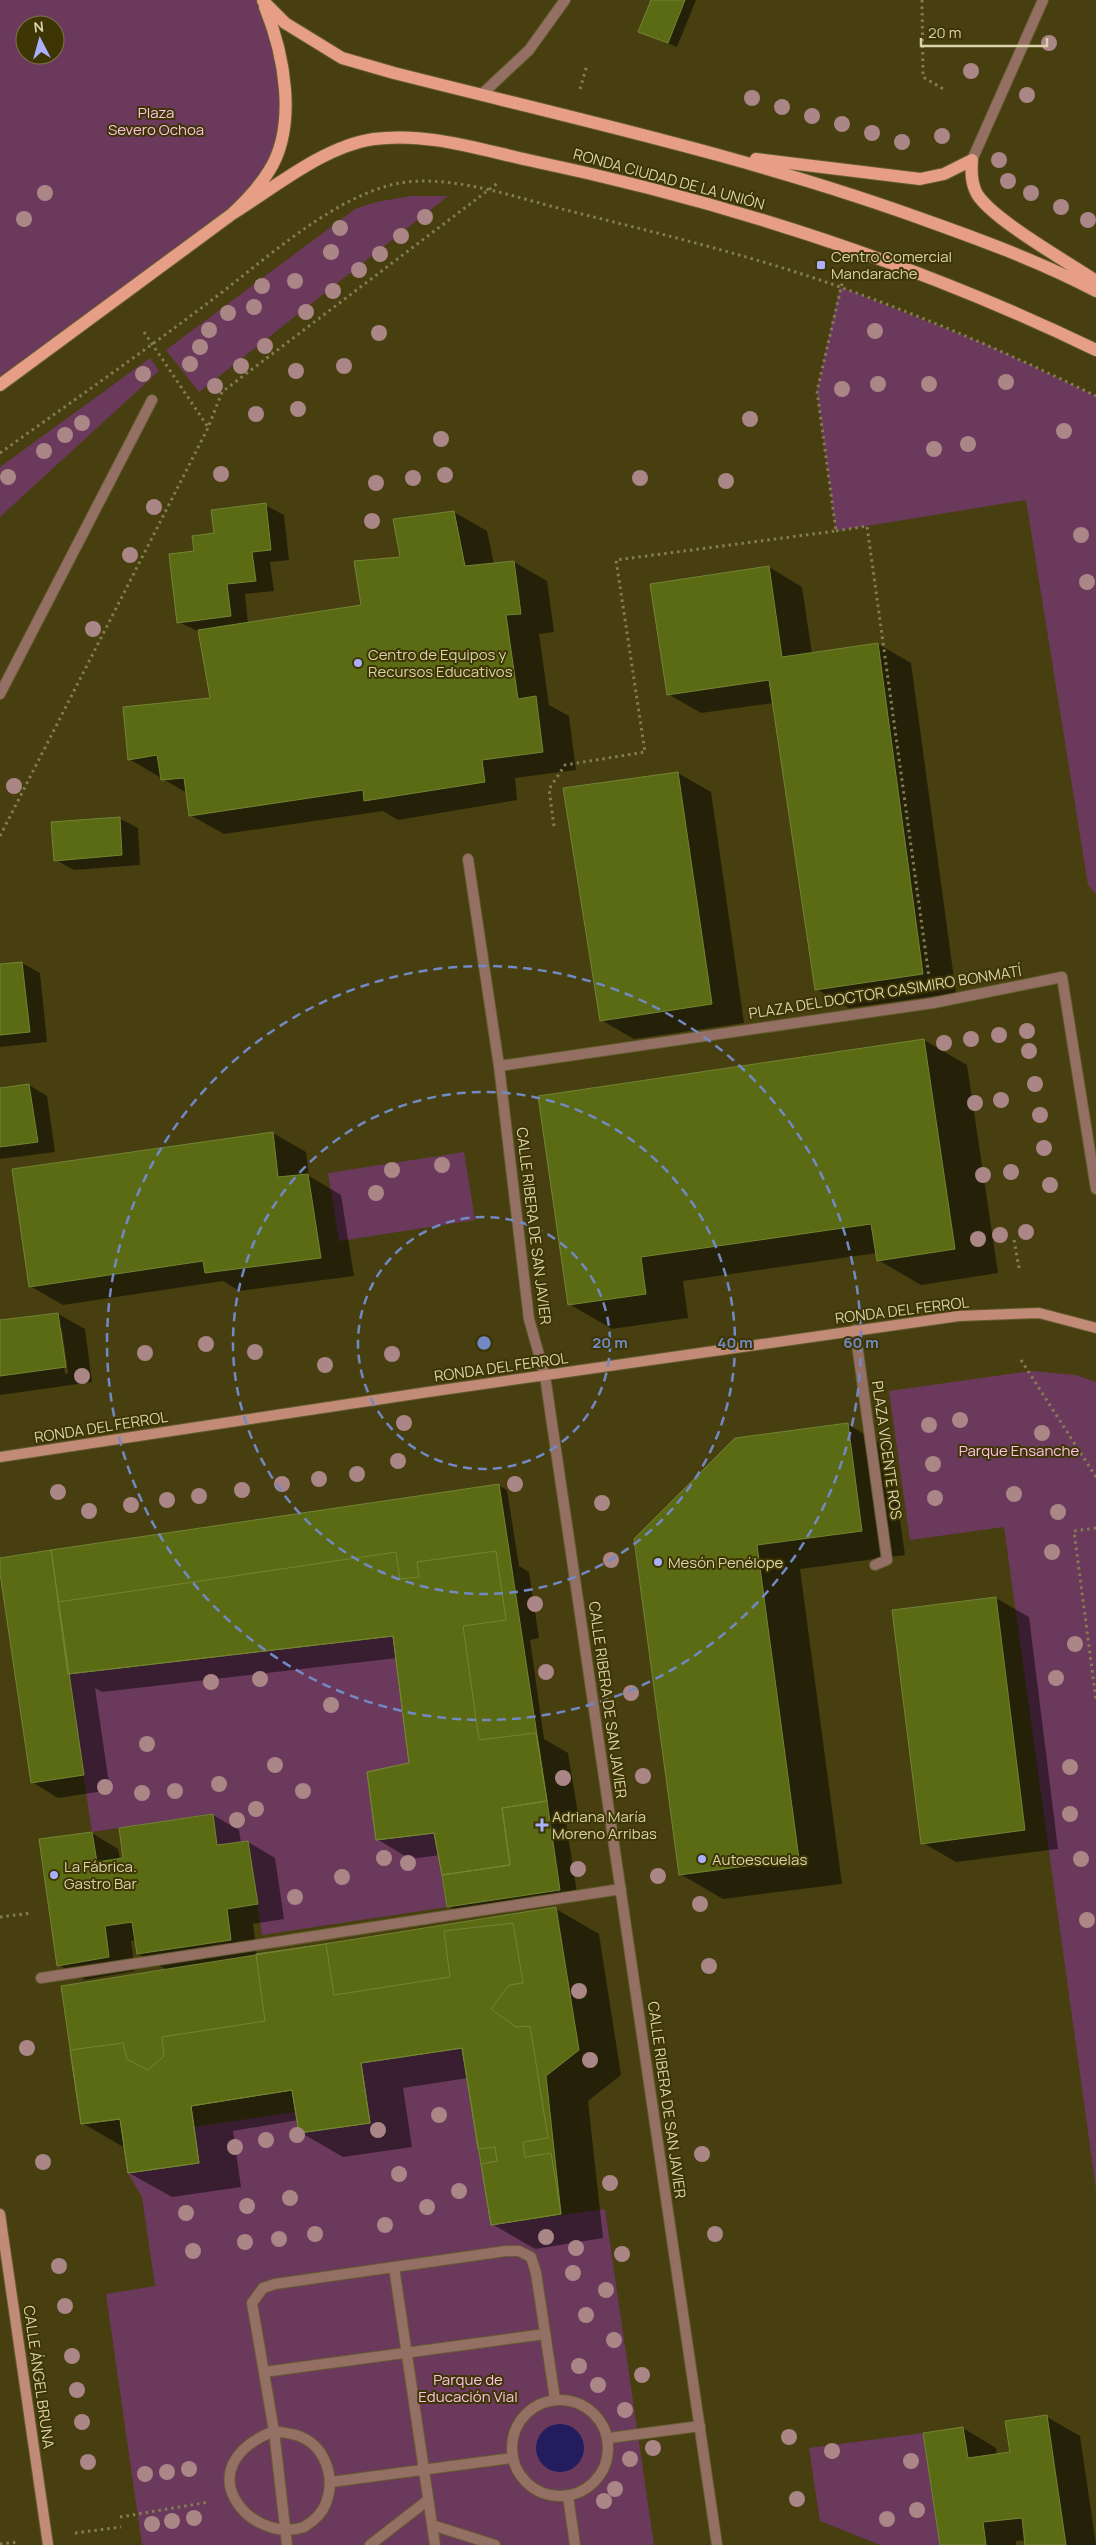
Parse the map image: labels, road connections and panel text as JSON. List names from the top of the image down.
{
  "streets": {
    "main road": ["RONDA CIUDAD DE LA UNIÓN"],
    "street": [
      "PLAZA DEL DOCTOR CASIMIRO BONMATÍ",
      "CALLE RIBERA DE SAN JAVIER",
      "RONDA DEL FERROL",
      "PLAZA VICENTE ROS",
      "CALLE ÁNGEL BRUNA"
    ]
  },
  "crossings": [
    ["PLAZA DEL DOCTOR CASIMIRO BONMATÍ", "CALLE RIBERA DE SAN JAVIER"],
    ["CALLE RIBERA DE SAN JAVIER", "RONDA DEL FERROL"],
    ["RONDA DEL FERROL", "PLAZA VICENTE ROS"]
  ],
  "parks": ["Plaza Severo Ochoa", "Parque Ensanche", "Parque de Educación Vial"],
  "places": {
    "transit": ["Centro Comercial Mandarache"],
    "other": [
      "Centro de Equipos y Recursos Educativos",
      "Mesón Penélope",
      "Autoescuelas",
      "La Fábrica. Gastro Bar"
    ],
    "health": ["Adriana María Moreno Arribas"]
  },
  "scale_bar": "20 m",
  "north": "top",
  "rings": ["20 m", "40 m", "60 m"]
}
